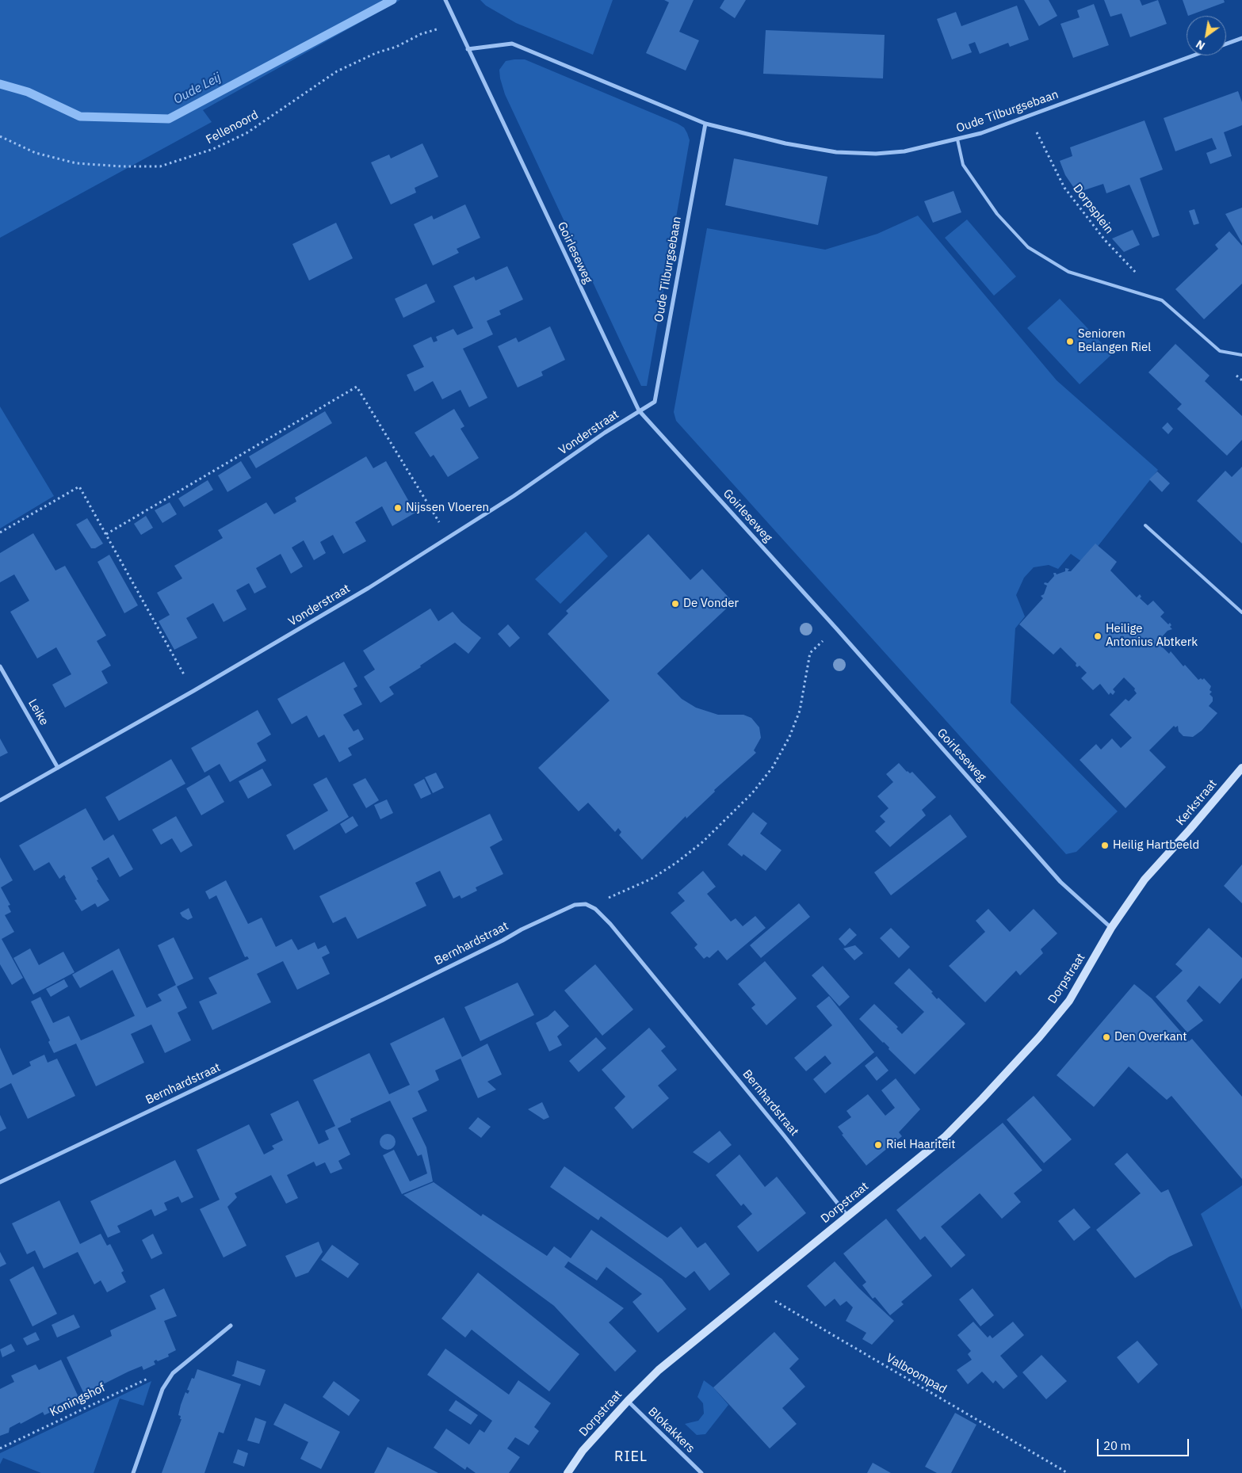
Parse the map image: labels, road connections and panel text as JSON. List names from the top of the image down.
{
  "streets": {
    "street": [
      "Oude Tilburgsebaan",
      "Goirleseweg",
      "Vonderstraat",
      "Leike",
      "Kerkstraat",
      "Bernhardstraat",
      "Dorpstraat",
      "Blokakkers"
    ],
    "path": [
      "Fellenoord",
      "Dorpsplein",
      "Valboompad",
      "Koningshof"
    ]
  },
  "crossings": [
    ["Oude Tilburgsebaan", "Dorpsplein"],
    ["Oude Tilburgsebaan", "Goirleseweg"],
    ["Oude Tilburgsebaan", "Vonderstraat"],
    ["Fellenoord", "Goirleseweg"],
    ["Goirleseweg", "Vonderstraat"],
    ["Goirleseweg", "Kerkstraat"],
    ["Goirleseweg", "Dorpstraat"],
    ["Vonderstraat", "Leike"],
    ["Kerkstraat", "Dorpstraat"],
    ["Bernhardstraat", "Dorpstraat"],
    ["Dorpstraat", "Valboompad"],
    ["Dorpstraat", "Blokakkers"]
  ],
  "districts": ["RIEL"],
  "water": ["Oude Leij"],
  "places": [
    "Senioren Belangen Riel",
    "Nijssen Vloeren",
    "De Vonder",
    "Heilige Antonius Abtkerk",
    "Heilig Hartbeeld",
    "Den Overkant",
    "Riel Haariteit"
  ],
  "scale_bar": "20 m",
  "north": "bottom left"
}
